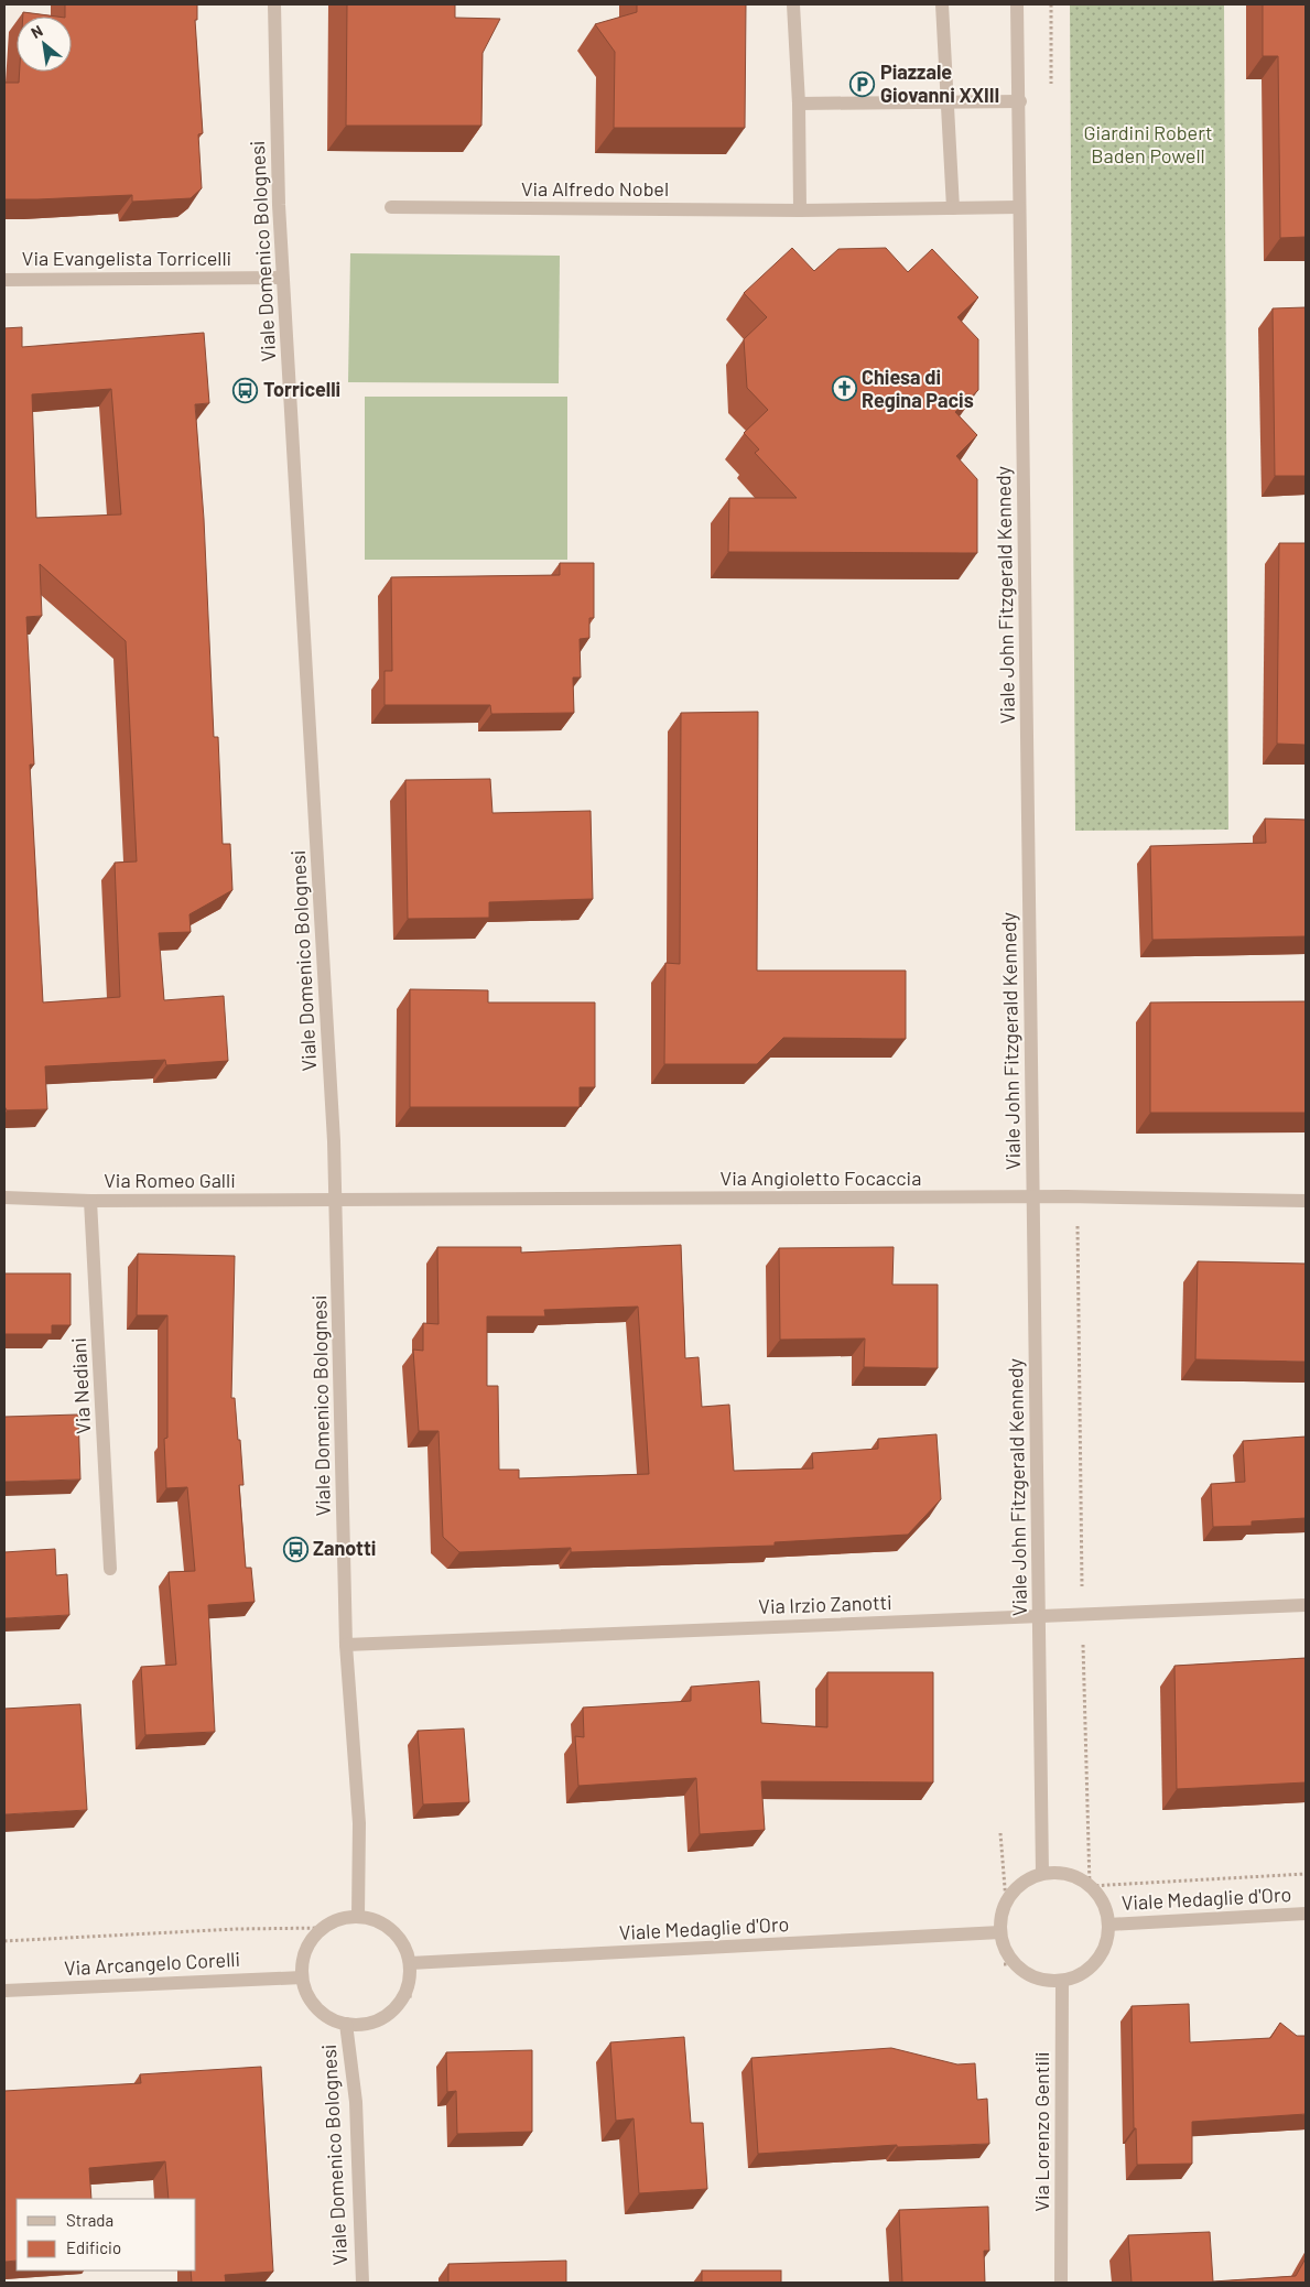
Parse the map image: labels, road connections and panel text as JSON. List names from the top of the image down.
{
  "streets": {
    "street": [
      "Via Alfredo Nobel",
      "Viale Domenico Bolognesi",
      "Via Evangelista Torricelli",
      "Viale John Fitzgerald Kennedy",
      "Via Angioletto Focaccia",
      "Via Romeo Galli",
      "Via Nediani",
      "Via Irzio Zanotti",
      "Viale Medaglie d'Oro",
      "Via Arcangelo Corelli",
      "Via Lorenzo Gentili"
    ]
  },
  "crossings": [
    ["Via Alfredo Nobel", "Viale John Fitzgerald Kennedy"],
    ["Viale Domenico Bolognesi", "Via Evangelista Torricelli"],
    ["Viale Domenico Bolognesi", "Via Angioletto Focaccia"],
    ["Viale Domenico Bolognesi", "Via Romeo Galli"],
    ["Viale Domenico Bolognesi", "Via Irzio Zanotti"],
    ["Viale Domenico Bolognesi", "Viale Medaglie d'Oro"],
    ["Viale Domenico Bolognesi", "Via Arcangelo Corelli"],
    ["Viale John Fitzgerald Kennedy", "Via Angioletto Focaccia"],
    ["Viale John Fitzgerald Kennedy", "Via Irzio Zanotti"],
    ["Viale John Fitzgerald Kennedy", "Viale Medaglie d'Oro"],
    ["Viale John Fitzgerald Kennedy", "Via Lorenzo Gentili"],
    ["Via Angioletto Focaccia", "Via Romeo Galli"],
    ["Via Romeo Galli", "Via Nediani"],
    ["Viale Medaglie d'Oro", "Via Arcangelo Corelli"],
    ["Viale Medaglie d'Oro", "Via Lorenzo Gentili"]
  ],
  "parks": ["Giardini Robert Baden Powell"],
  "places": {
    "parking": ["Piazzale Giovanni XXIII"],
    "church": ["Chiesa di Regina Pacis"],
    "bus stop": ["Torricelli", "Zanotti"]
  },
  "legend": ["Strada", "Edificio"],
  "north": "top left"
}
